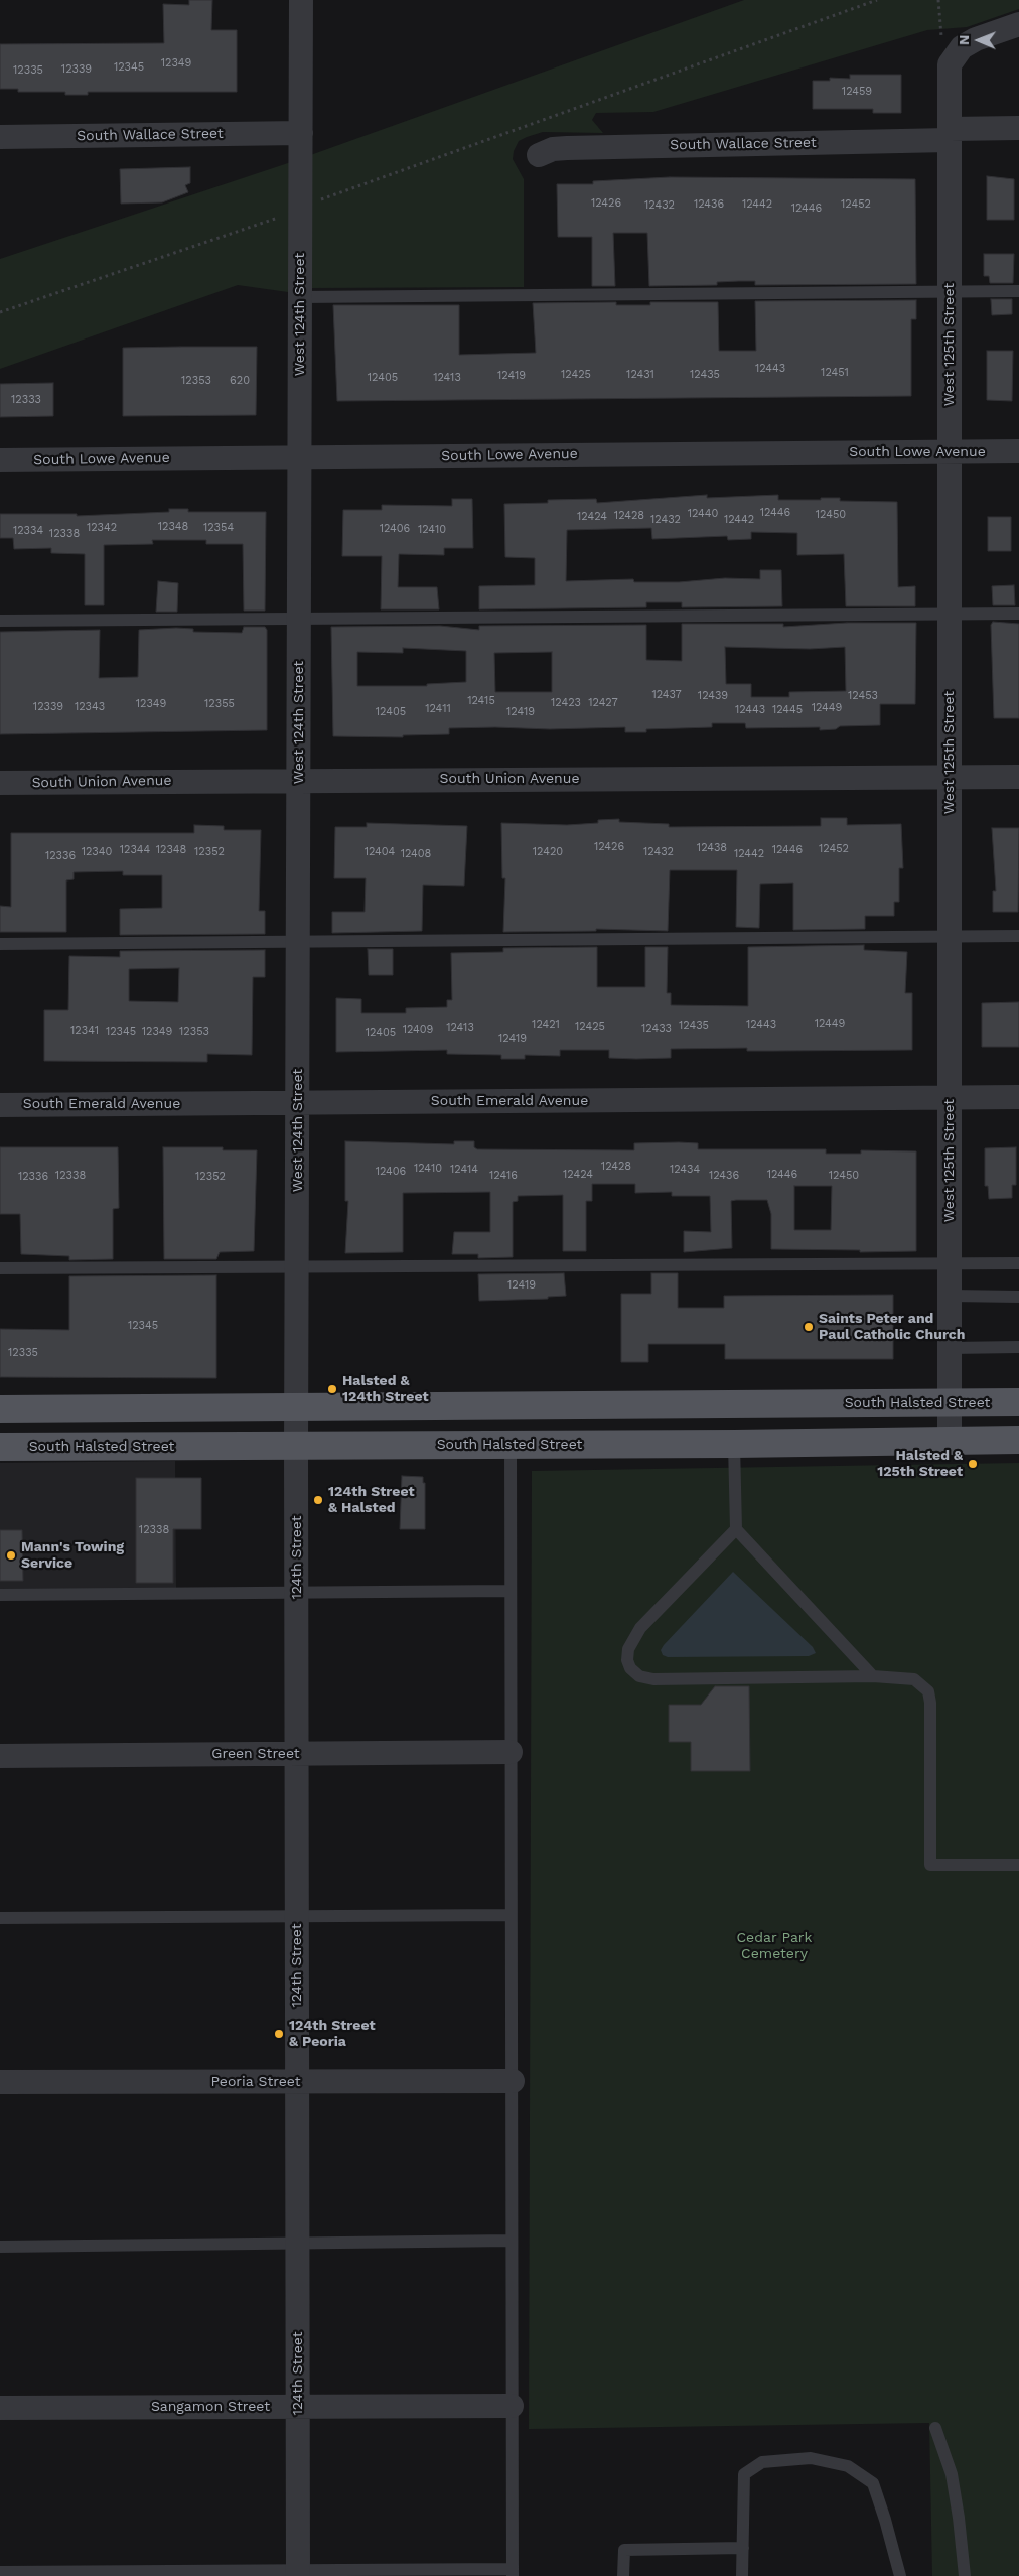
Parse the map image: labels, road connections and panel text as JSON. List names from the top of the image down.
{
  "streets": {
    "main road": ["South Halsted Street"],
    "street": [
      "South Wallace Street",
      "West 124th Street",
      "West 125th Street",
      "South Lowe Avenue",
      "South Union Avenue",
      "South Emerald Avenue",
      "124th Street",
      "Green Street",
      "Peoria Street",
      "Sangamon Street"
    ]
  },
  "crossings": [
    ["South Wallace Street", "West 124th Street"],
    ["South Wallace Street", "West 125th Street"],
    ["West 124th Street", "South Lowe Avenue"],
    ["West 124th Street", "South Union Avenue"],
    ["West 124th Street", "South Emerald Avenue"],
    ["West 124th Street", "South Halsted Street"],
    ["West 124th Street", "124th Street"],
    ["West 125th Street", "South Lowe Avenue"],
    ["West 125th Street", "South Union Avenue"],
    ["West 125th Street", "South Emerald Avenue"],
    ["West 125th Street", "South Halsted Street"],
    ["South Halsted Street", "124th Street"],
    ["124th Street", "Green Street"],
    ["124th Street", "Peoria Street"],
    ["124th Street", "Sangamon Street"]
  ],
  "parks": ["Cedar Park Cemetery"],
  "places": [
    "Saints Peter and Paul Catholic Church",
    "Halsted & 124th Street",
    "Halsted & 125th Street",
    "124th Street & Halsted",
    "Mann's Towing Service",
    "124th Street & Peoria"
  ],
  "house_numbers": [
    "12349",
    "12345",
    "12339",
    "12335",
    "12459",
    "12426",
    "12436",
    "12442",
    "12452",
    "12432",
    "12446",
    "12443",
    "12451",
    "12425",
    "12431",
    "12435",
    "12419",
    "12405",
    "12413",
    "12353",
    "620",
    "12333",
    "12446",
    "12440",
    "12450",
    "12428",
    "12424",
    "12432",
    "12442",
    "12348",
    "12342",
    "12354",
    "12406",
    "12410",
    "12334",
    "12338",
    "12437",
    "12439",
    "12453",
    "12415",
    "12423",
    "12427",
    "12349",
    "12355",
    "12339",
    "12343",
    "12449",
    "12411",
    "12443",
    "12445",
    "12405",
    "12419",
    "12426",
    "12438",
    "12452",
    "12344",
    "12348",
    "12446",
    "12340",
    "12352",
    "12404",
    "12420",
    "12432",
    "12408",
    "12442",
    "12336",
    "12449",
    "12421",
    "12443",
    "12435",
    "12425",
    "12413",
    "12433",
    "12409",
    "12341",
    "12345",
    "12349",
    "12353",
    "12405",
    "12419",
    "12428",
    "12410",
    "12414",
    "12434",
    "12406",
    "12424",
    "12446",
    "12338",
    "12416",
    "12436",
    "12450",
    "12336",
    "12352",
    "12419",
    "12345",
    "12335",
    "12338"
  ],
  "north": "left"
}
